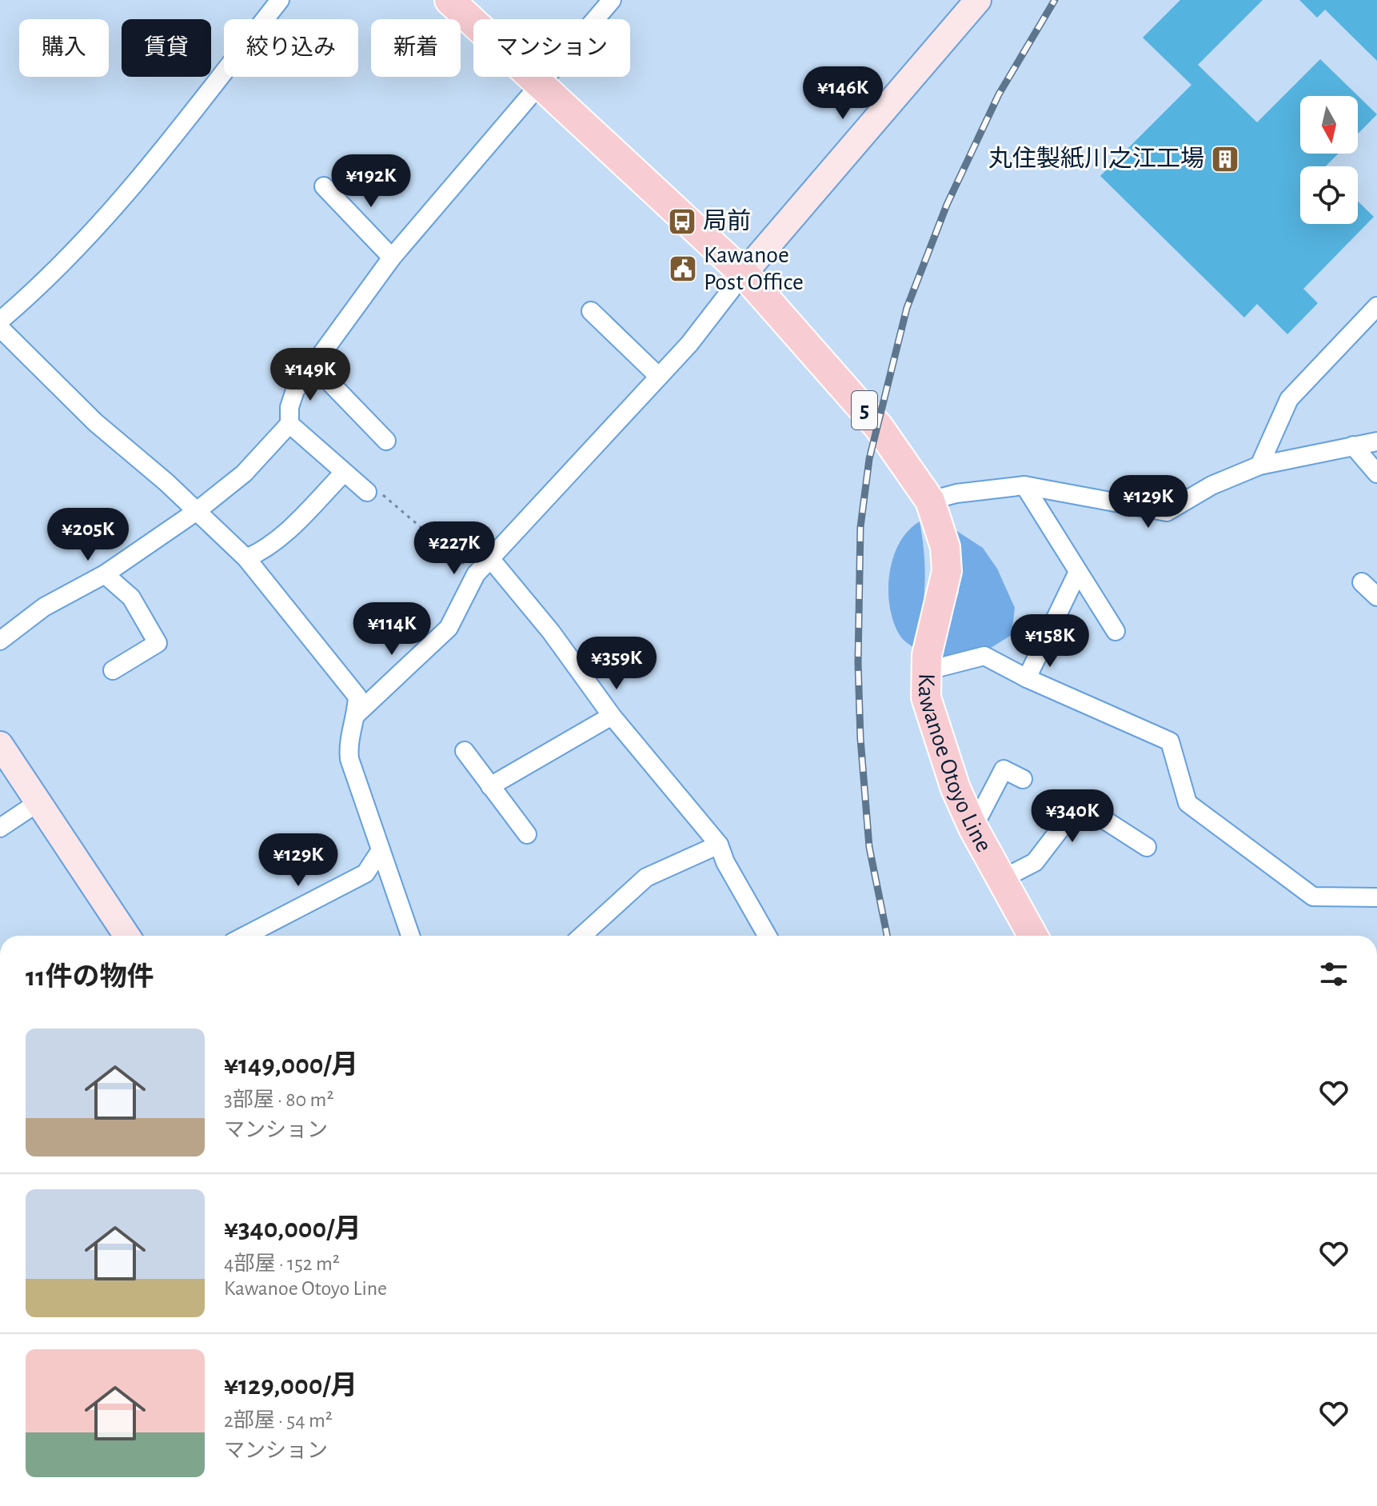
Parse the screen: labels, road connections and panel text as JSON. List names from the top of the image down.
{
  "streets": {
    "main road": ["5", "Kawanoe Otoyo Line"]
  },
  "places": {
    "building": ["丸住製紙川之江工場"],
    "bus stop": ["局前"],
    "public building": ["Kawanoe Post Office"]
  },
  "north": "bottom",
  "page": {
    "chip": [
      "購入",
      "賃貸",
      "絞り込み",
      "新着",
      "マンション"
    ],
    "price": [
      "¥146K",
      "¥192K",
      "¥149K",
      "¥129K",
      "¥205K",
      "¥227K",
      "¥114K",
      "¥158K",
      "¥359K",
      "¥340K",
      "¥129K"
    ],
    "heading": "11件の物件",
    "list": [
      {
        "name": "¥149,000/月",
        "note": "3部屋 · 80 m² · マンション"
      },
      {
        "name": "¥340,000/月",
        "note": "4部屋 · 152 m² · Kawanoe Otoyo Line"
      },
      {
        "name": "¥129,000/月",
        "note": "2部屋 · 54 m² · マンション"
      }
    ]
  }
}
